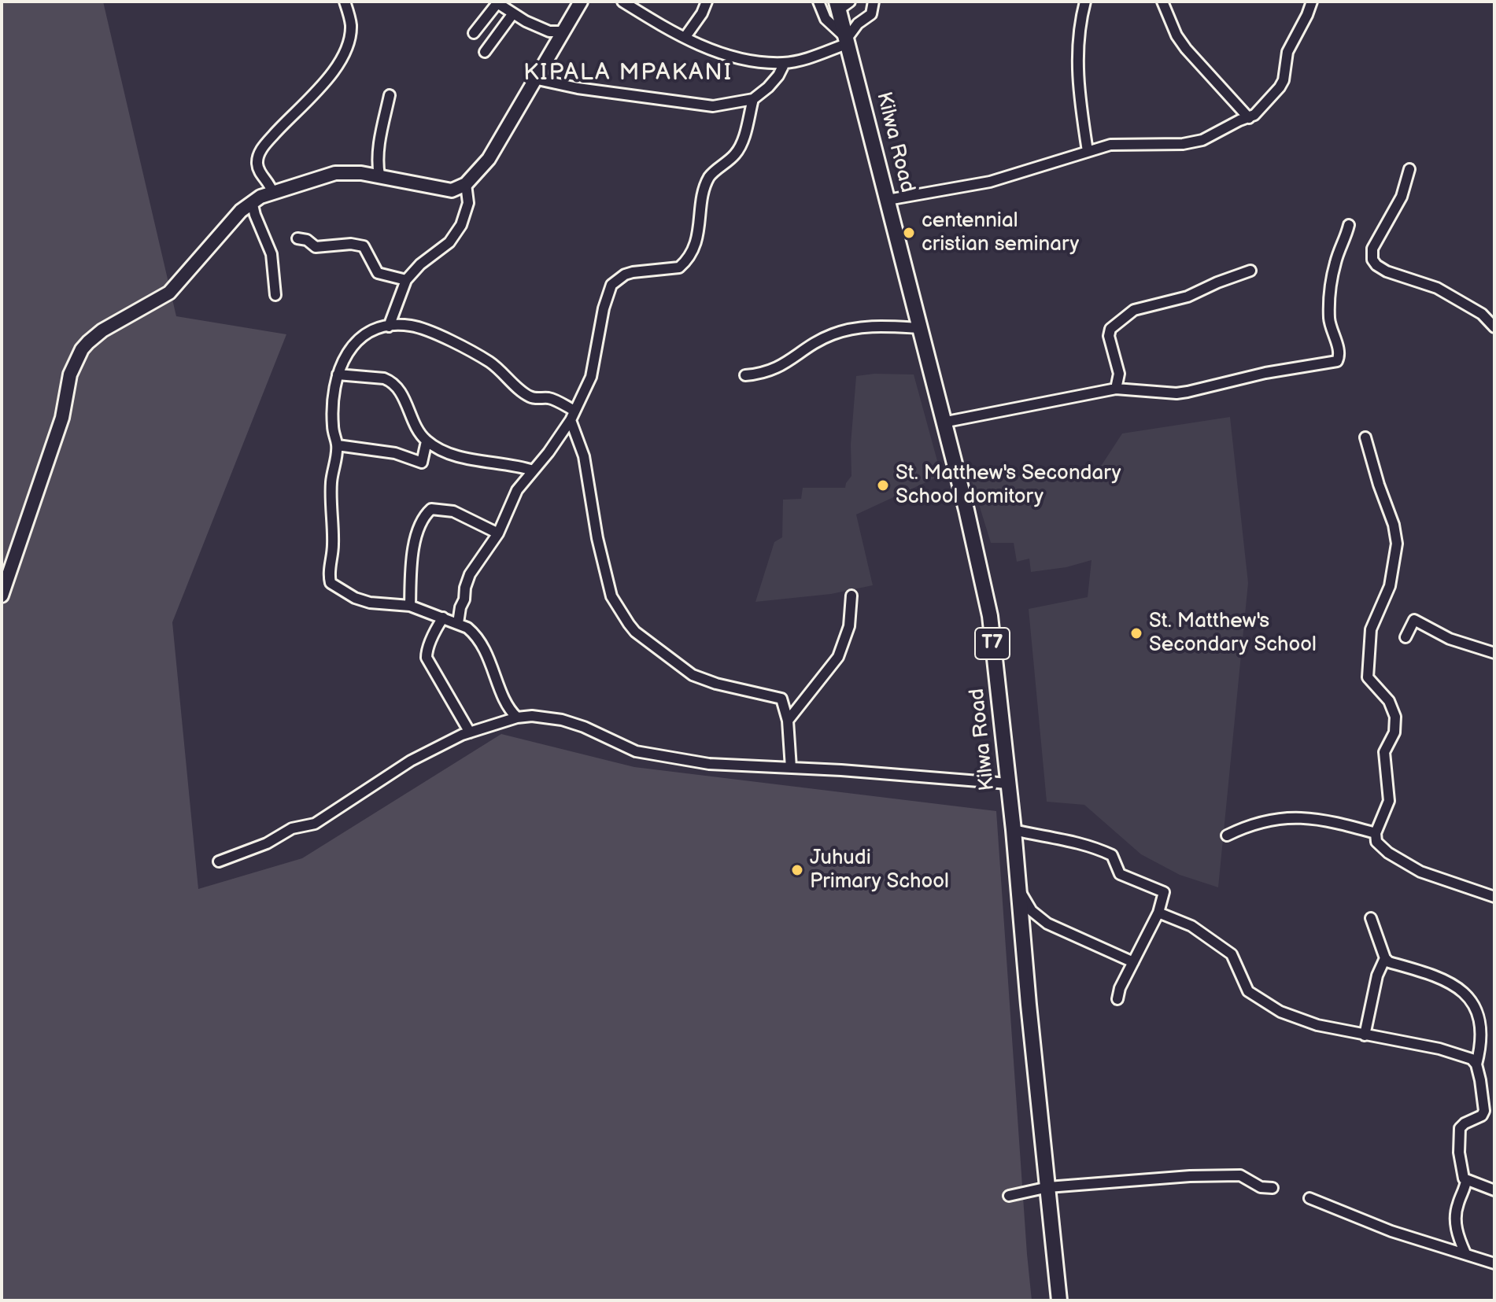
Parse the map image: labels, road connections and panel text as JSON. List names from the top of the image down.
{
  "streets": {
    "highway": ["Kilwa Road", "T7"]
  },
  "districts": ["KIPALA MPAKANI"],
  "places": [
    "centennial cristian seminary",
    "St. Matthew's Secondary School domitory",
    "St. Matthew's Secondary School",
    "Juhudi Primary School"
  ]
}
